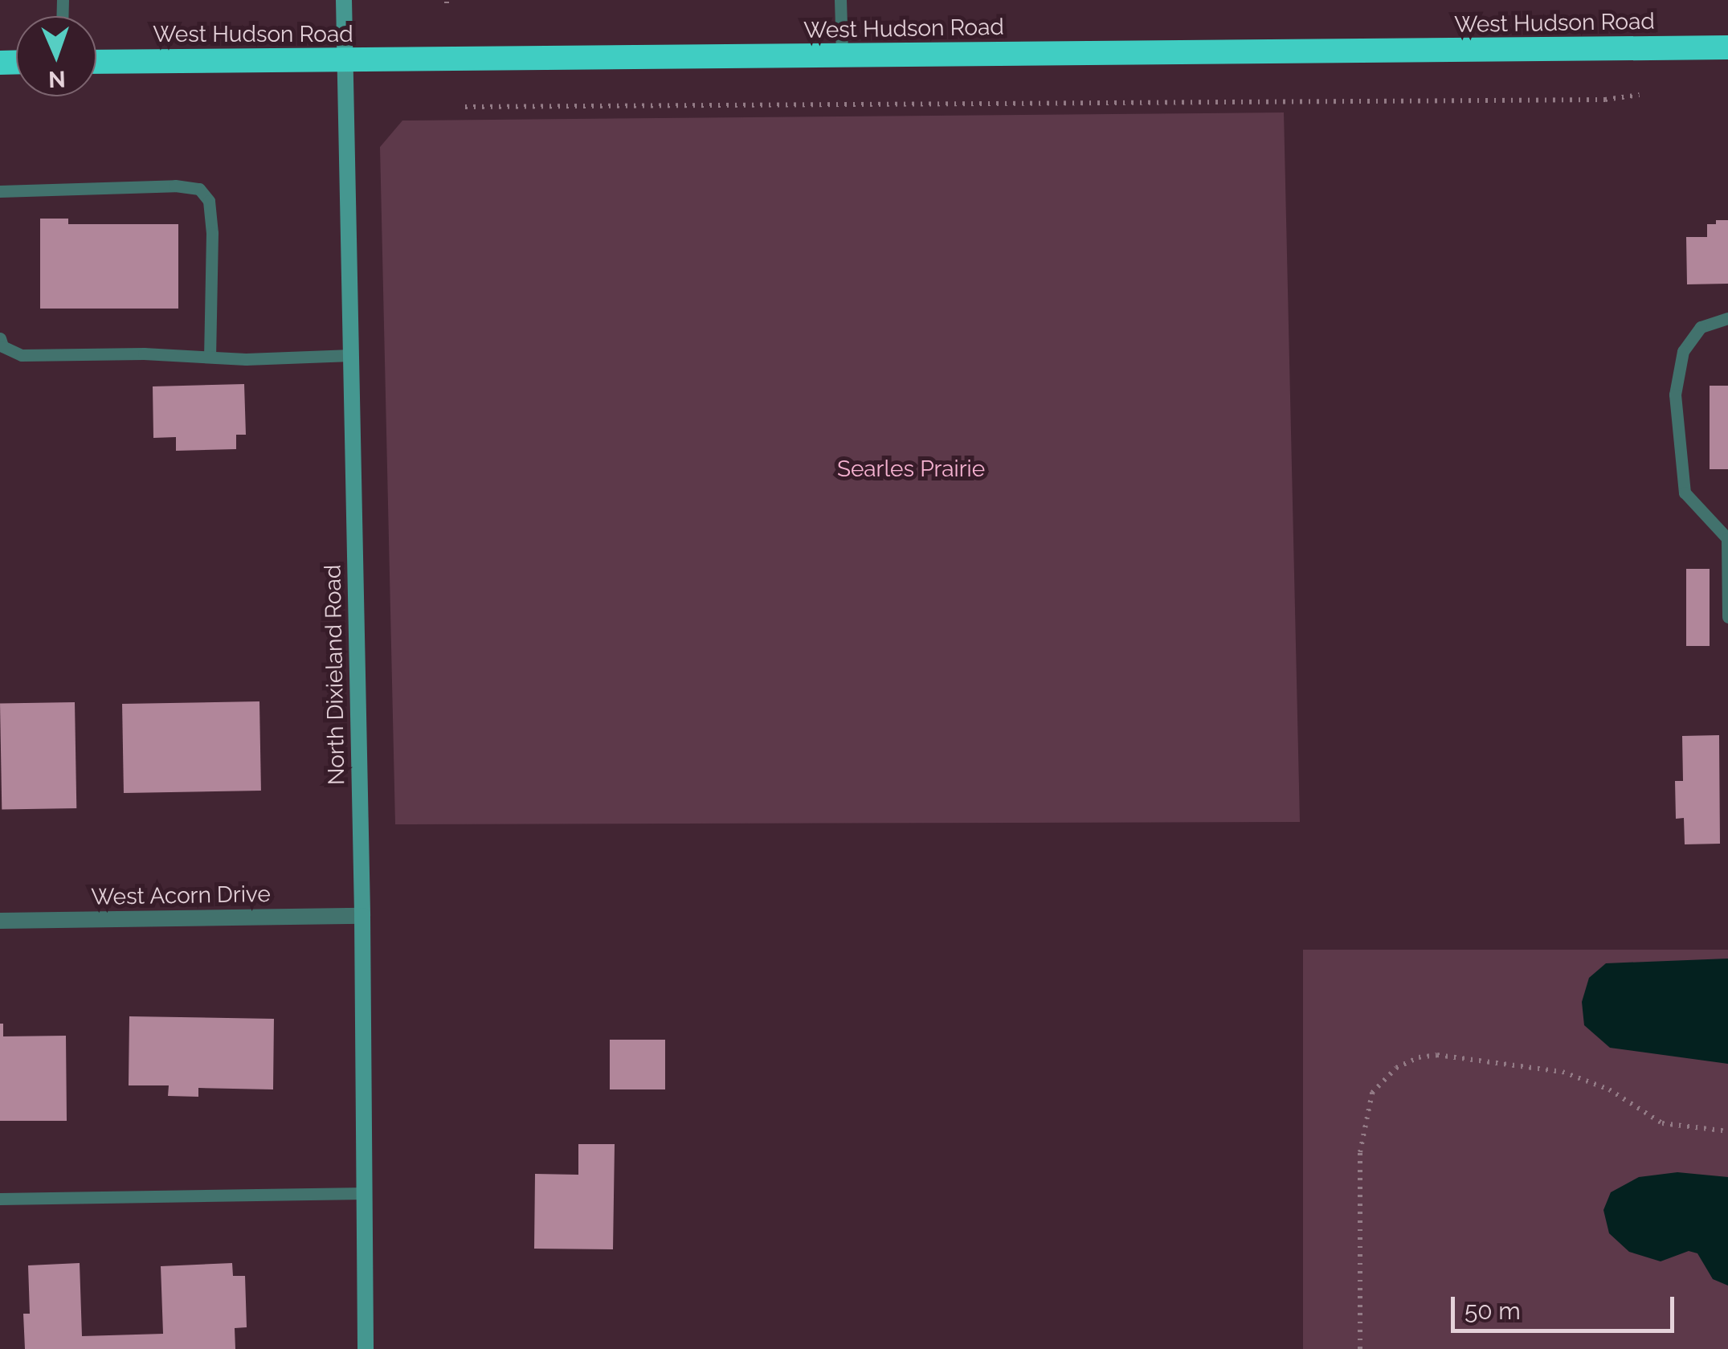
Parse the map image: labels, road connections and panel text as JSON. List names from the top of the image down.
{
  "streets": {
    "highway": ["West Hudson Road"],
    "street": ["North Dixieland Road", "West Acorn Drive"]
  },
  "crossings": [
    ["West Hudson Road", "North Dixieland Road"],
    ["North Dixieland Road", "West Acorn Drive"]
  ],
  "parks": ["Searles Prairie"],
  "scale_bar": "50 m",
  "north": "bottom"
}
